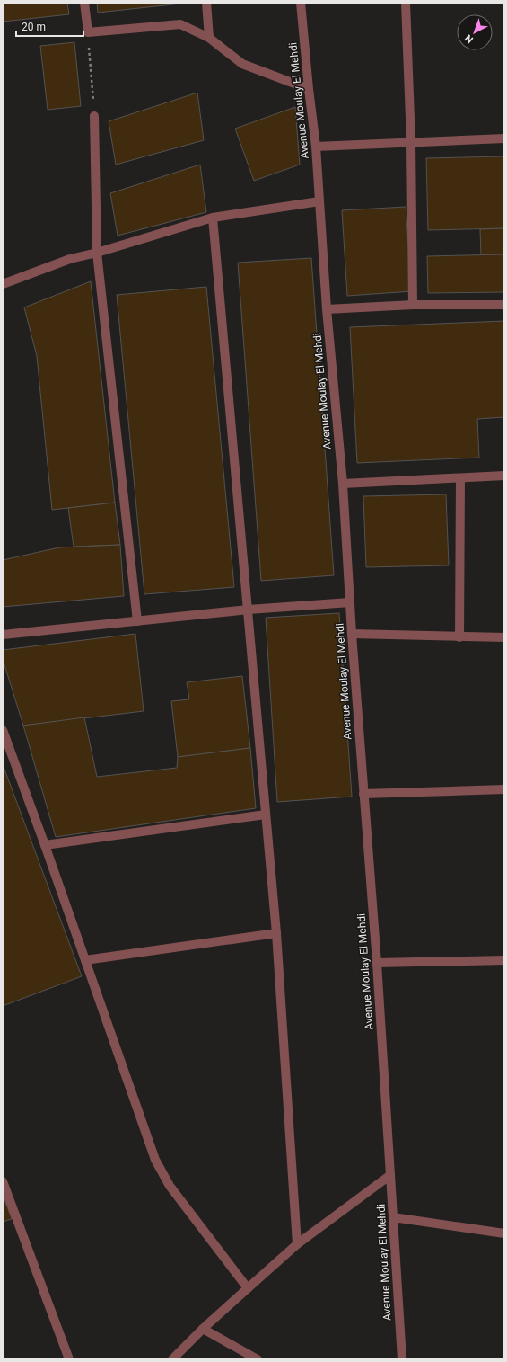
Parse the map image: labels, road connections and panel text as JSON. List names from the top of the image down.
{
  "streets": {
    "street": ["Avenue Moulay El Mehdi"]
  },
  "scale_bar": "20 m",
  "north": "bottom left"
}
